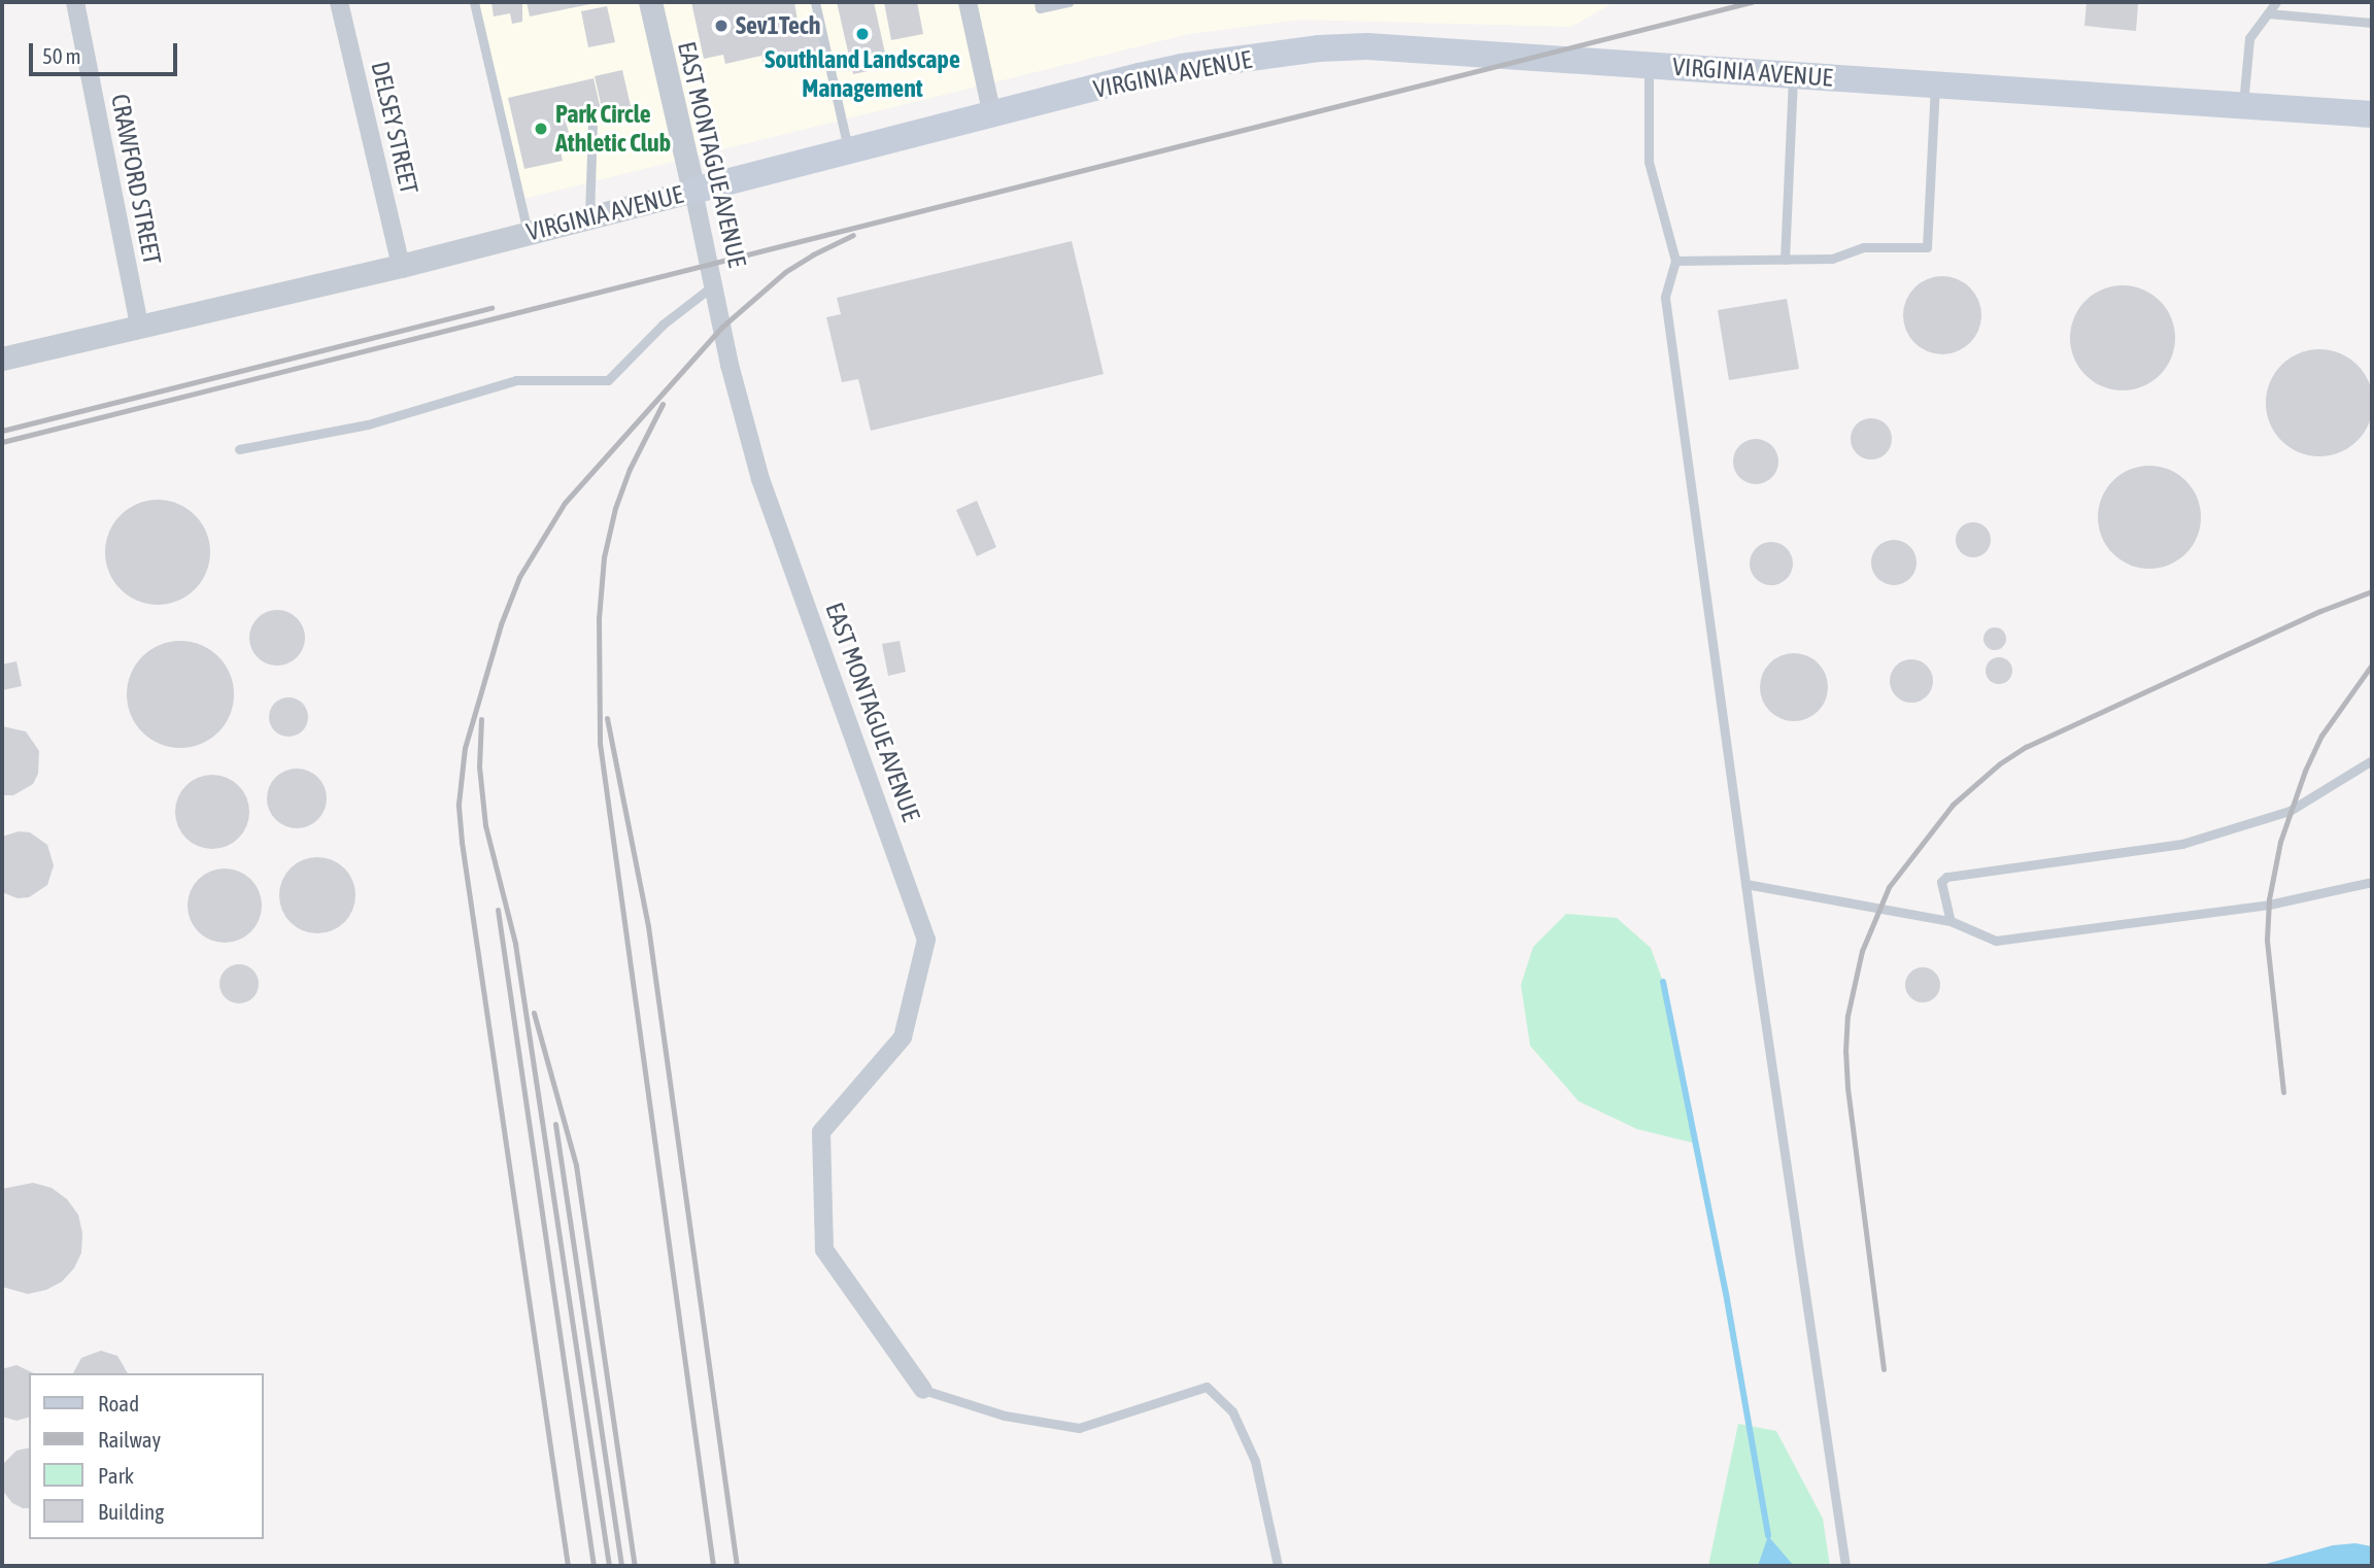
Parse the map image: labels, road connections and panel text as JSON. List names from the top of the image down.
{
  "streets": {
    "main road": ["VIRGINIA AVENUE"],
    "street": ["DELSEY STREET", "EAST MONTAGUE AVENUE", "CRAWFORD STREET"]
  },
  "crossings": [
    ["VIRGINIA AVENUE", "DELSEY STREET"],
    ["VIRGINIA AVENUE", "EAST MONTAGUE AVENUE"],
    ["VIRGINIA AVENUE", "CRAWFORD STREET"]
  ],
  "places": ["Sev1Tech", "Southland Landscape Management", "Park Circle Athletic Club"],
  "legend": [
    "Road",
    "Railway",
    "Park",
    "Building"
  ],
  "scale_bar": "50 m"
}
